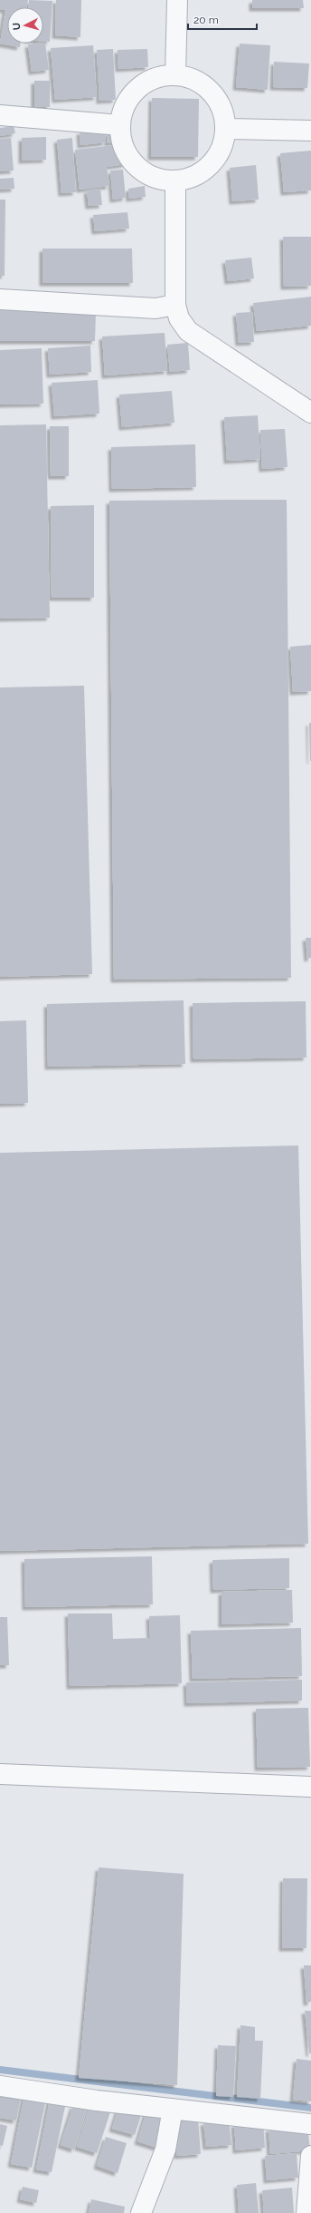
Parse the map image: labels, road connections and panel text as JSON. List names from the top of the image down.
{
  "scale_bar": "20 m",
  "north": "left"
}
